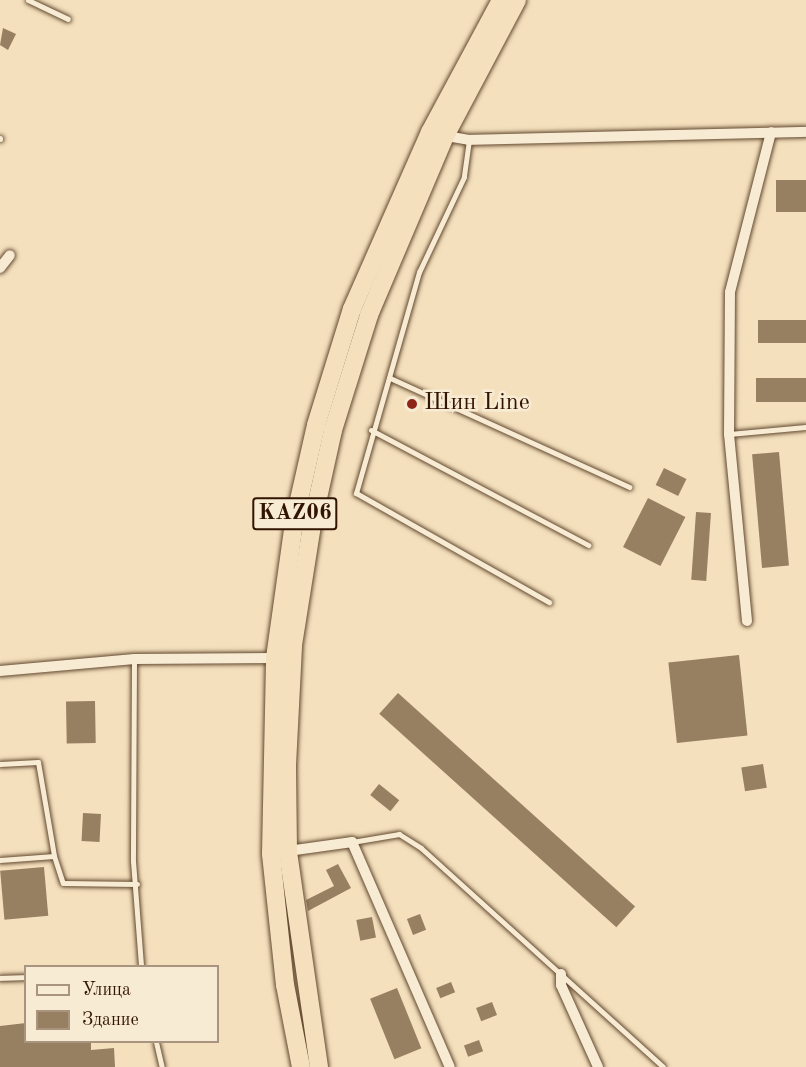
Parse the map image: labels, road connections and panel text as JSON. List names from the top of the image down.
{
  "streets": {
    "highway": ["KАZ06"]
  },
  "places": ["Шин Line"],
  "legend": ["Улица", "Здание"]
}
